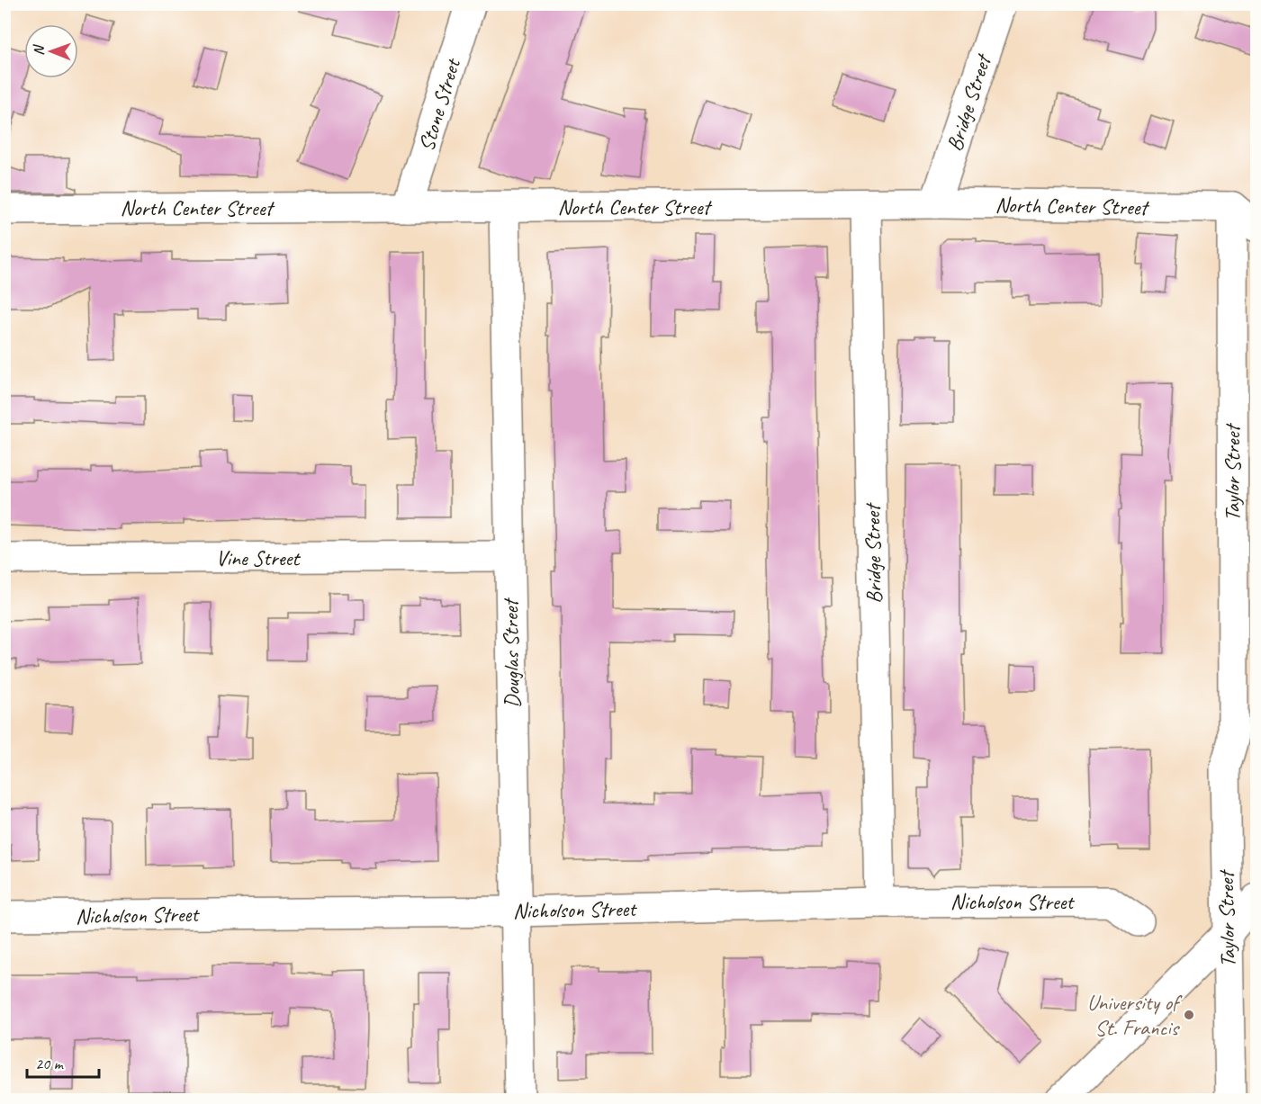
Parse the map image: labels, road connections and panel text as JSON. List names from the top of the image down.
{
  "streets": {
    "street": [
      "Bridge Street",
      "Stone Street",
      "North Center Street",
      "Taylor Street",
      "Vine Street",
      "Douglas Street",
      "Nicholson Street"
    ]
  },
  "crossings": [
    ["Bridge Street", "North Center Street"],
    ["Bridge Street", "Nicholson Street"],
    ["Stone Street", "North Center Street"],
    ["North Center Street", "Taylor Street"],
    ["North Center Street", "Douglas Street"],
    ["Vine Street", "Douglas Street"],
    ["Douglas Street", "Nicholson Street"]
  ],
  "places": ["University of St. Francis"],
  "scale_bar": "20 m",
  "north": "left"
}
